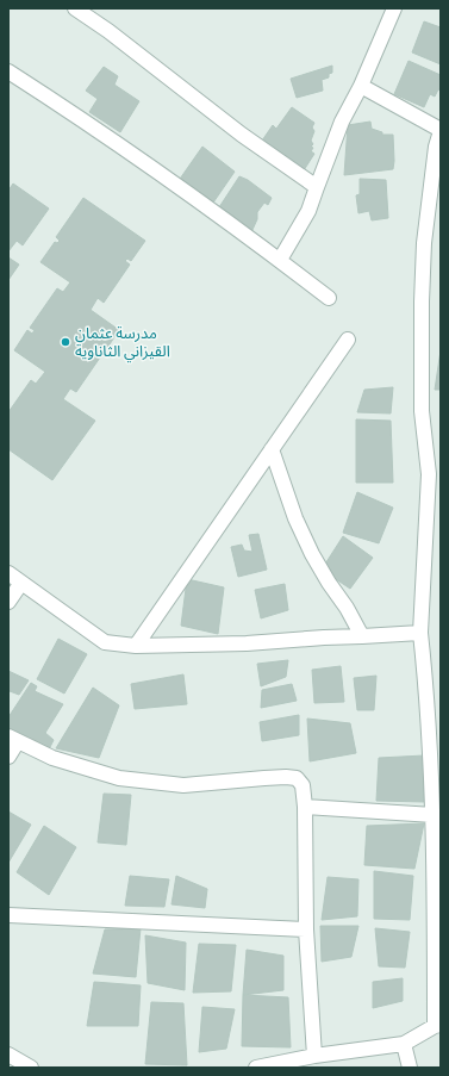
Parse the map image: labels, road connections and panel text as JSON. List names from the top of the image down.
{
  "places": ["مدرسة عثمان القيزاني الثاناوية"]
}
